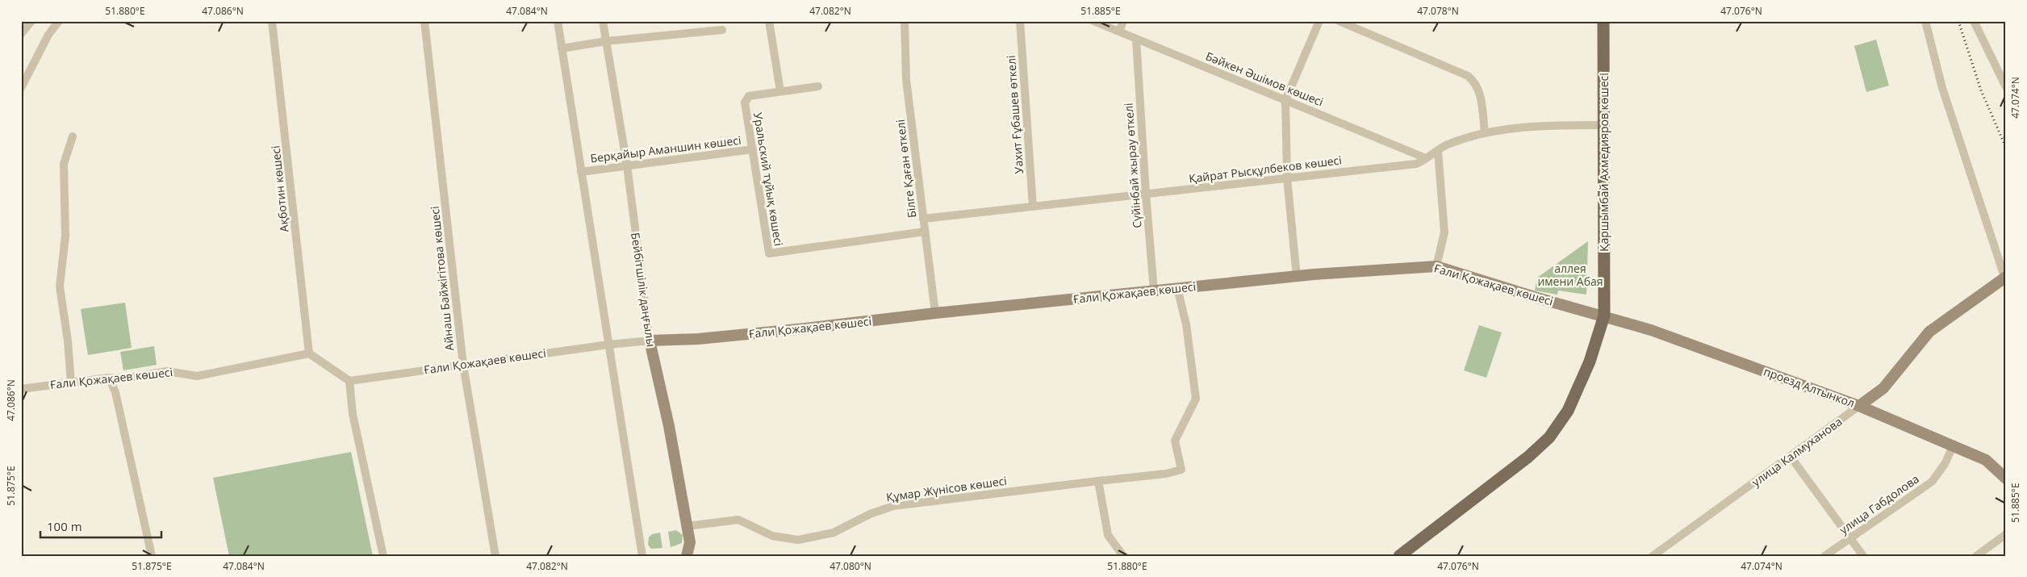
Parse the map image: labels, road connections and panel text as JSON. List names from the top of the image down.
{
  "streets": {
    "main road": ["Қаршымбай Ахмедияров көшесі"],
    "street": [
      "Бәйкен Әшімов көшесі",
      "Уахит Ғұбашев өткелі",
      "Берқайыр Аманшин көшесі",
      "Сүйінбай жырау өткелі",
      "Білге Қаған өткелі",
      "Қайрат Рысқұлбеков көшесі",
      "Уральский тұйық көшесі",
      "Ақботин көшесі",
      "Айнаш Байжігітова көшесі",
      "Ғали Қожақаев көшесі",
      "Бейбітшілік даңғылы",
      "проезд Алтынкол",
      "улица Калмуханова",
      "Құмар Жүнісов көшесі",
      "улица Габдолова"
    ]
  },
  "crossings": [
    ["Бәйкен Әшімов көшесі", "Сүйінбай жырау өткелі"],
    ["Бәйкен Әшімов көшесі", "Қайрат Рысқұлбеков көшесі"],
    ["Уахит Ғұбашев өткелі", "Қайрат Рысқұлбеков көшесі"],
    ["Берқайыр Аманшин көшесі", "Уральский тұйық көшесі"],
    ["Берқайыр Аманшин көшесі", "Бейбітшілік даңғылы"],
    ["Қаршымбай Ахмедияров көшесі", "Қайрат Рысқұлбеков көшесі"],
    ["Қаршымбай Ахмедияров көшесі", "Ғали Қожақаев көшесі"],
    ["Қаршымбай Ахмедияров көшесі", "проезд Алтынкол"],
    ["Сүйінбай жырау өткелі", "Қайрат Рысқұлбеков көшесі"],
    ["Сүйінбай жырау өткелі", "Ғали Қожақаев көшесі"],
    ["Білге Қаған өткелі", "Қайрат Рысқұлбеков көшесі"],
    ["Білге Қаған өткелі", "Уральский тұйық көшесі"],
    ["Білге Қаған өткелі", "Ғали Қожақаев көшесі"],
    ["Ақботин көшесі", "Ғали Қожақаев көшесі"],
    ["Айнаш Байжігітова көшесі", "Ғали Қожақаев көшесі"],
    ["Ғали Қожақаев көшесі", "Бейбітшілік даңғылы"],
    ["Ғали Қожақаев көшесі", "проезд Алтынкол"],
    ["Ғали Қожақаев көшесі", "Құмар Жүнісов көшесі"],
    ["Бейбітшілік даңғылы", "Құмар Жүнісов көшесі"],
    ["проезд Алтынкол", "улица Калмуханова"],
    ["проезд Алтынкол", "улица Габдолова"]
  ],
  "parks": ["аллея имени Абая"],
  "scale_bar": "100 m",
  "coordinates": [
    "51.880°E",
    "47.086°N",
    "47.084°N",
    "47.082°N",
    "51.885°E",
    "47.078°N",
    "47.076°N",
    "47.074°N",
    "51.875°E",
    "47.080°N"
  ]
}
